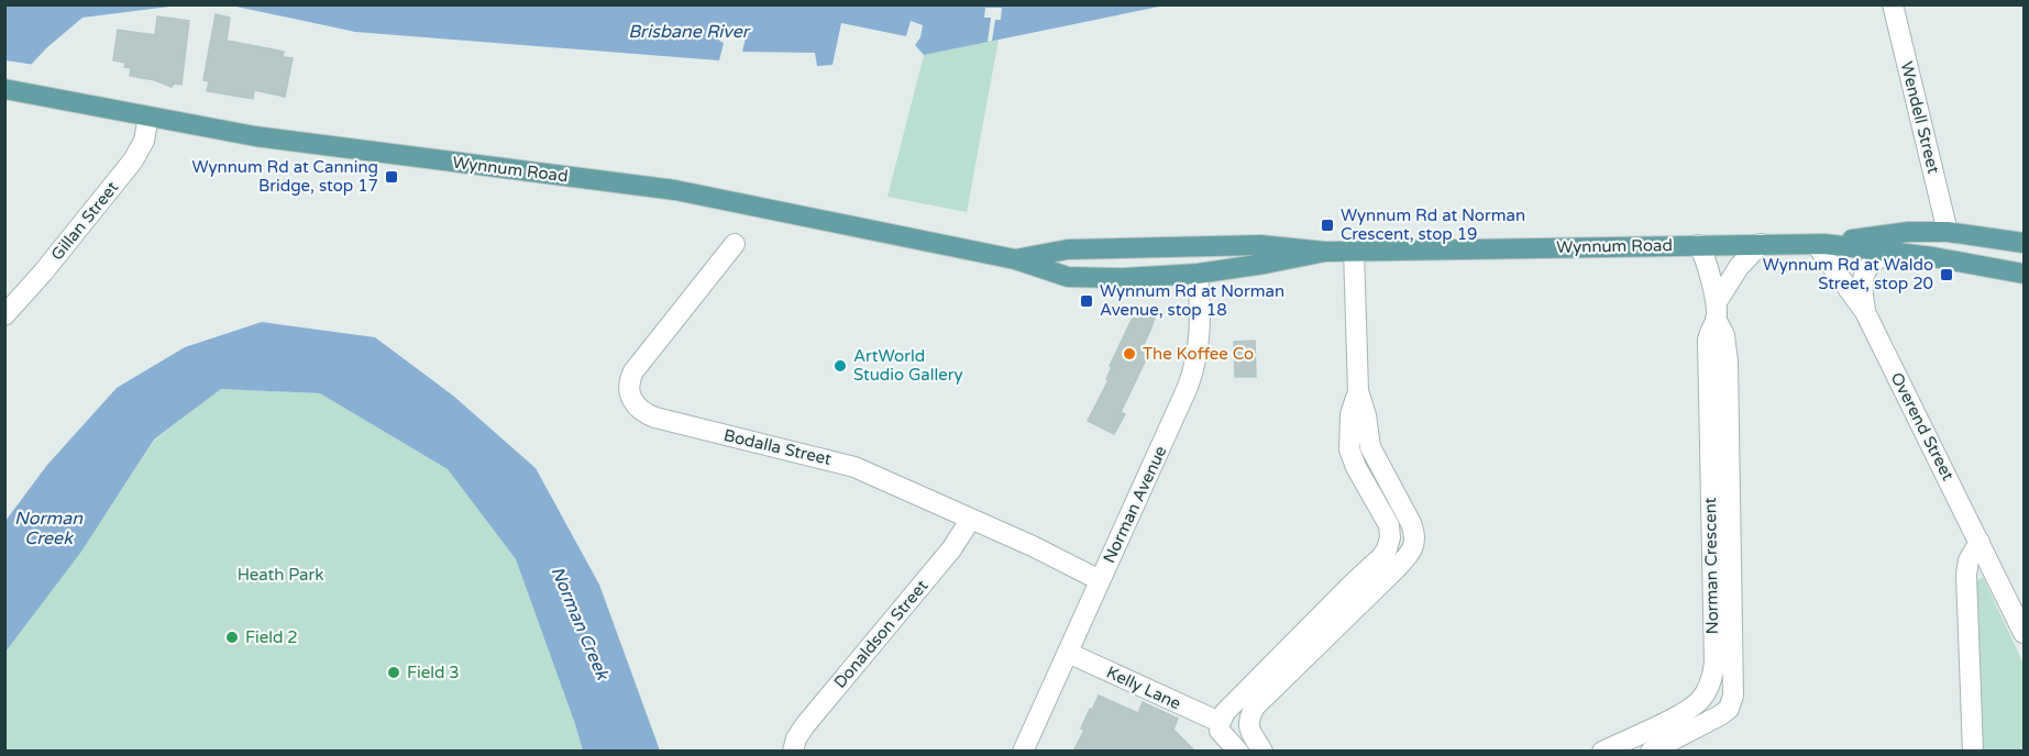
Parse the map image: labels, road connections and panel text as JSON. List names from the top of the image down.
{
  "streets": {
    "main road": ["Wynnum Road", "Norman Avenue"],
    "street": [
      "Wendell Street",
      "Gillan Street",
      "Overend Street",
      "Bodalla Street",
      "Norman Crescent",
      "Donaldson Street",
      "Kelly Lane"
    ]
  },
  "crossings": [
    ["Wendell Street", "Wynnum Road"],
    ["Wynnum Road", "Gillan Street"],
    ["Wynnum Road", "Overend Street"],
    ["Wynnum Road", "Norman Avenue"],
    ["Wynnum Road", "Norman Crescent"],
    ["Bodalla Street", "Norman Avenue"],
    ["Bodalla Street", "Donaldson Street"],
    ["Norman Avenue", "Kelly Lane"]
  ],
  "water": ["Brisbane River", "Norman Creek"],
  "parks": ["Heath Park"],
  "places": {
    "transit": [
      "Wynnum Rd at Canning Bridge, stop 17",
      "Wynnum Rd at Norman Crescent, stop 19",
      "Wynnum Rd at Waldo Street, stop 20",
      "Wynnum Rd at Norman Avenue, stop 18"
    ],
    "other": [
      "The Koffee Co",
      "ArtWorld Studio Gallery",
      "Field 2",
      "Field 3"
    ]
  }
}
